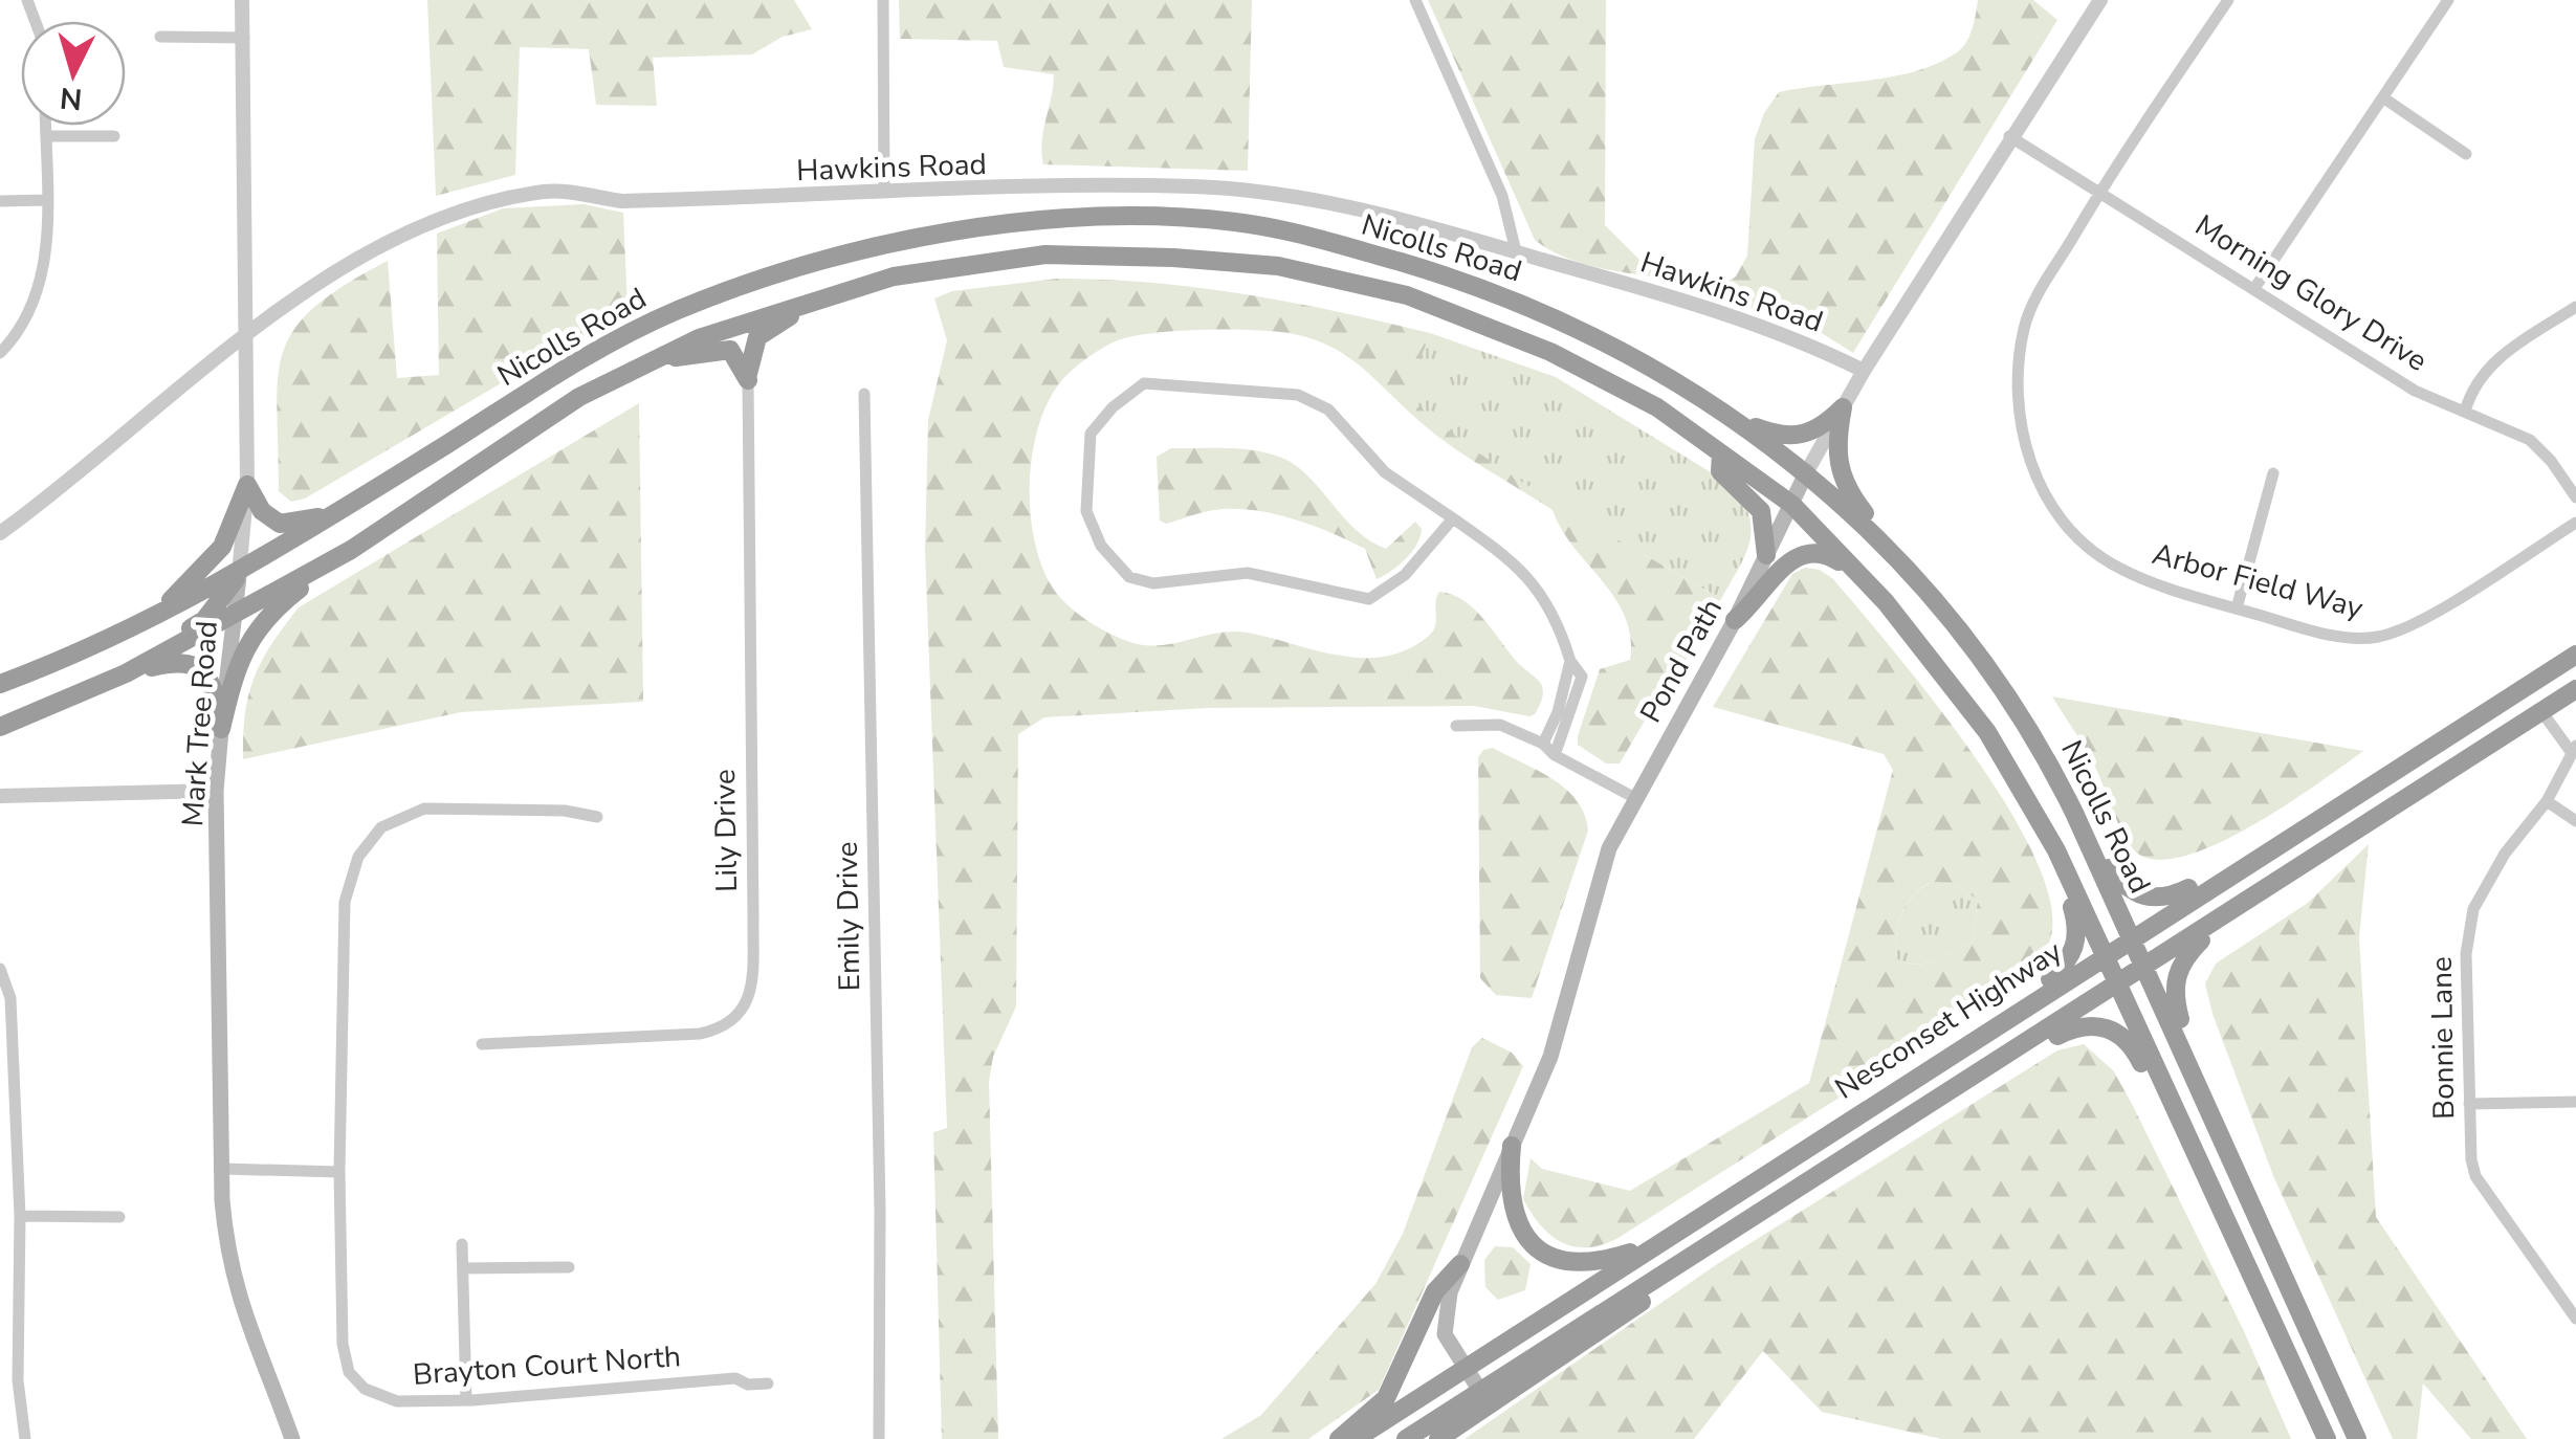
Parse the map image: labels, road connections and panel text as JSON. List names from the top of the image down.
{
  "streets": {
    "highway": ["Nicolls Road", "Nesconset Highway"],
    "main road": ["Pond Path", "Mark Tree Road"],
    "street": [
      "Hawkins Road",
      "Morning Glory Drive",
      "Arbor Field Way",
      "Lily Drive",
      "Emily Drive",
      "Bonnie Lane",
      "Brayton Court North"
    ]
  },
  "crossings": [
    ["Hawkins Road", "Pond Path"],
    ["Hawkins Road", "Mark Tree Road"],
    ["Nicolls Road", "Pond Path"],
    ["Nicolls Road", "Mark Tree Road"],
    ["Nicolls Road", "Nesconset Highway"],
    ["Morning Glory Drive", "Arbor Field Way"],
    ["Morning Glory Drive", "Pond Path"],
    ["Pond Path", "Nesconset Highway"]
  ],
  "north": "bottom"
}
